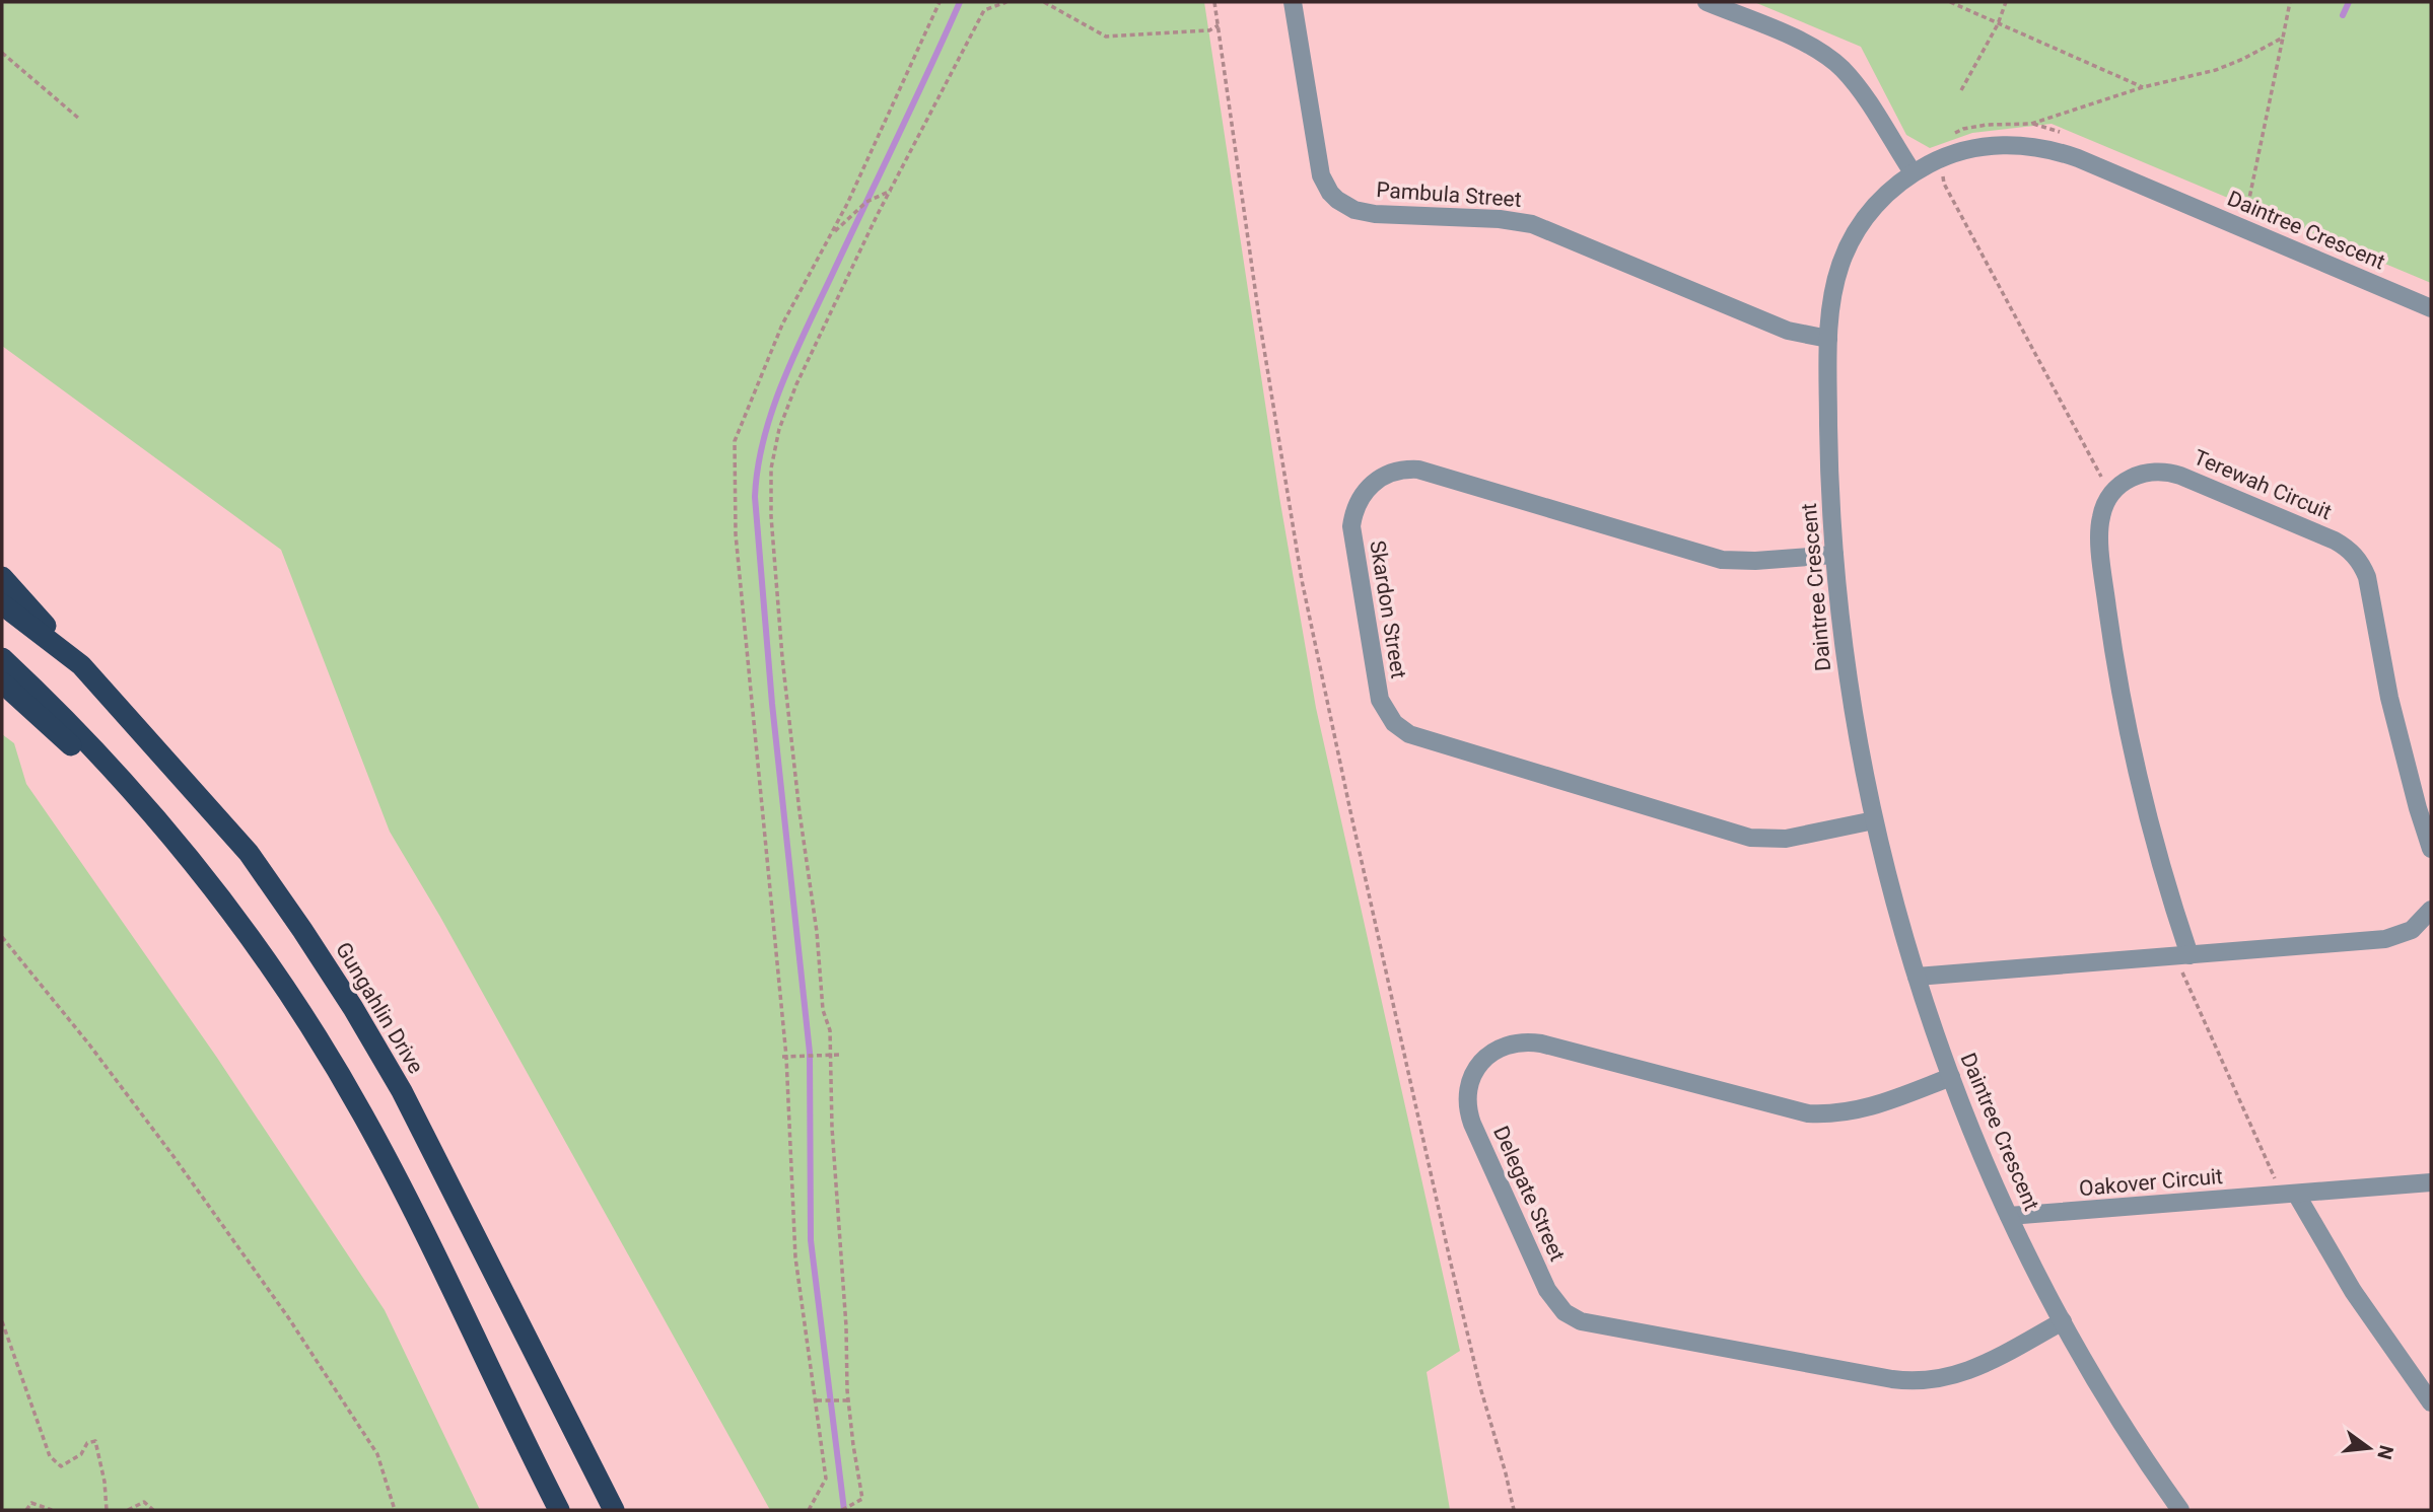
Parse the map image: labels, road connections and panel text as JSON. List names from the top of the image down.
{
  "streets": {
    "highway": ["Gungahlin Drive"],
    "street": [
      "Pambula Street",
      "Daintree Crescent",
      "Terewah Circuit",
      "Skardon Street",
      "Oakover Circuit",
      "Delegate Street"
    ]
  },
  "crossings": [
    ["Pambula Street", "Daintree Crescent"],
    ["Daintree Crescent", "Skardon Street"],
    ["Daintree Crescent", "Oakover Circuit"],
    ["Daintree Crescent", "Delegate Street"]
  ],
  "north": "right"
}
